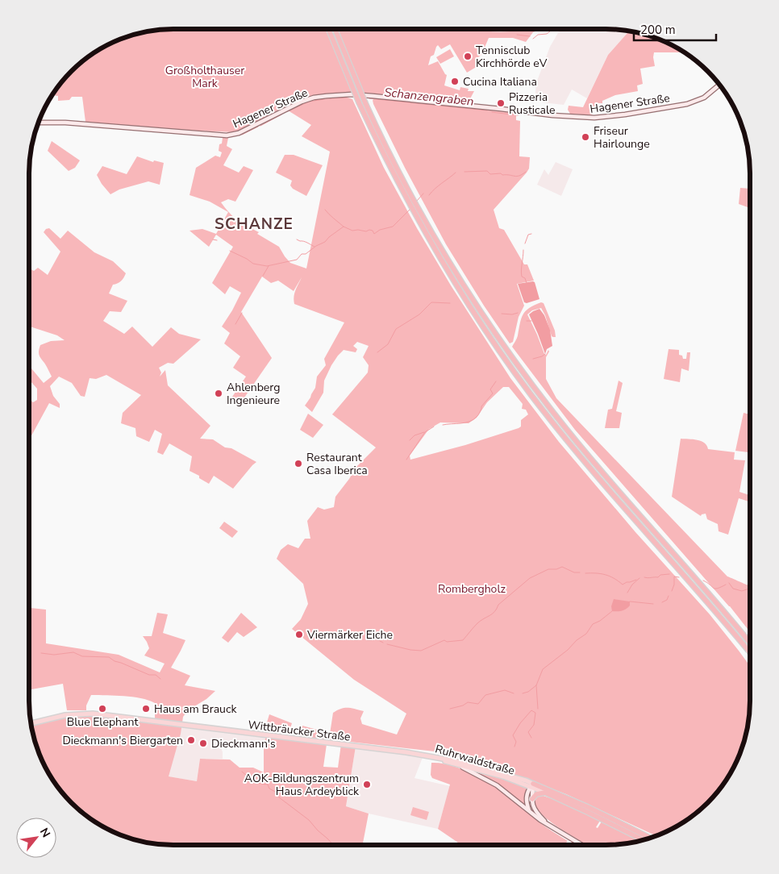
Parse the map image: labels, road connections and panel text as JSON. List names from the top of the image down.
{
  "streets": {
    "highway": ["Ruhrwaldstraße"],
    "main road": ["Hagener Straße", "Wittbräucker Straße"]
  },
  "crossings": [
    ["Wittbräucker Straße", "Ruhrwaldstraße"]
  ],
  "districts": ["SCHANZE"],
  "water": ["Schanzengraben"],
  "parks": ["Großholthauser Mark", "Rombergholz"],
  "places": [
    "Tennisclub Kirchhörde eV",
    "Cucina Italiana",
    "Pizzeria Rusticale",
    "Friseur Hairlounge",
    "Ahlenberg Ingenieure",
    "Restaurant Casa Iberica",
    "Viermärker Eiche",
    "Blue Elephant",
    "Haus am Brauck",
    "Dieckmann's Biergarten",
    "Dieckmann's",
    "AOK-Bildungszentrum Haus Ardeyblick"
  ],
  "scale_bar": "200 m",
  "north": "top right"
}
